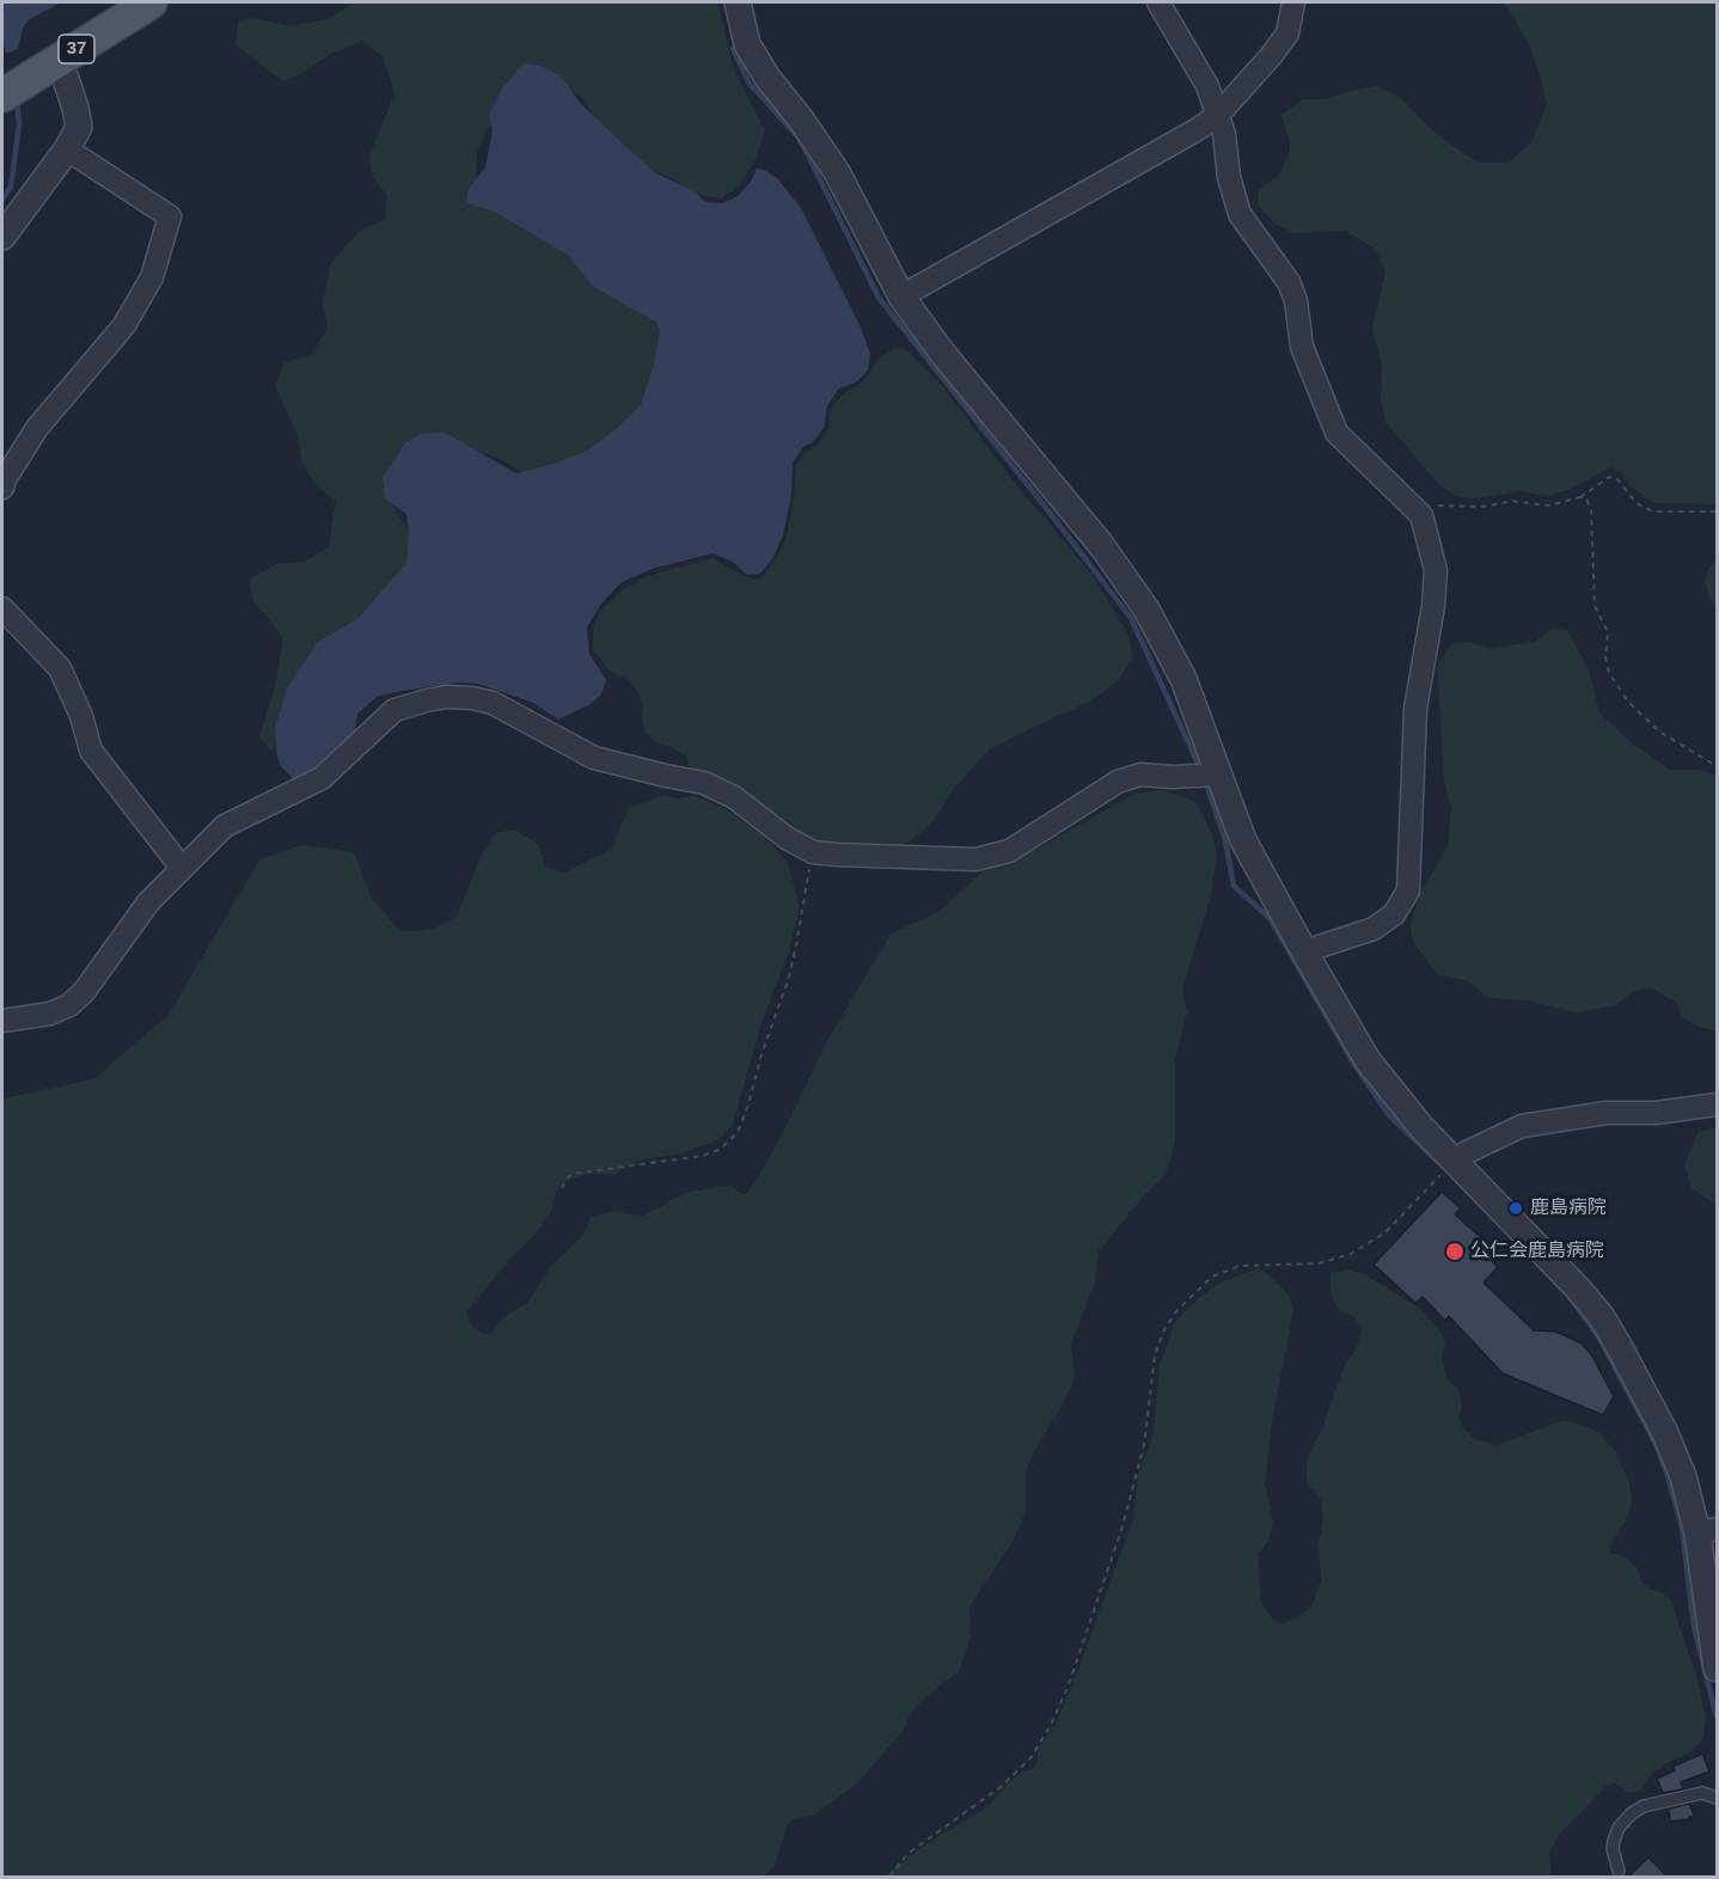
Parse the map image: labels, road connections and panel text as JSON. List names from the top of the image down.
{
  "streets": {
    "main road": ["37"]
  },
  "places": ["鹿島病院", "公仁会鹿島病院"]
}
